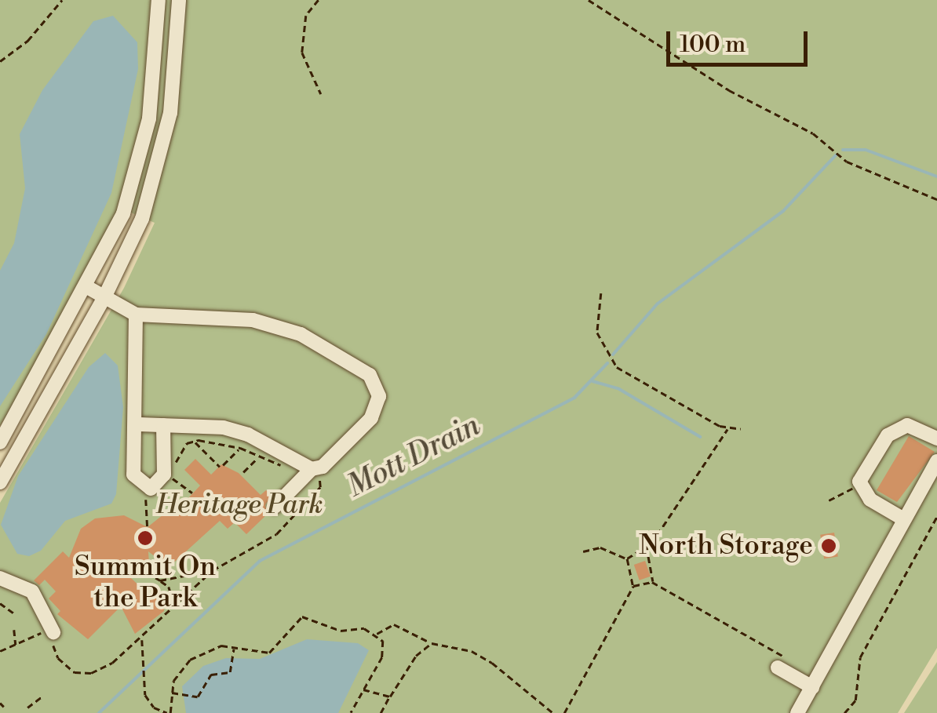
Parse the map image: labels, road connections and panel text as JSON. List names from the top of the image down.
{
  "water": ["Mott Drain"],
  "parks": ["Heritage Park"],
  "places": ["Summit On the Park", "North Storage"],
  "scale_bar": "100 m"
}
